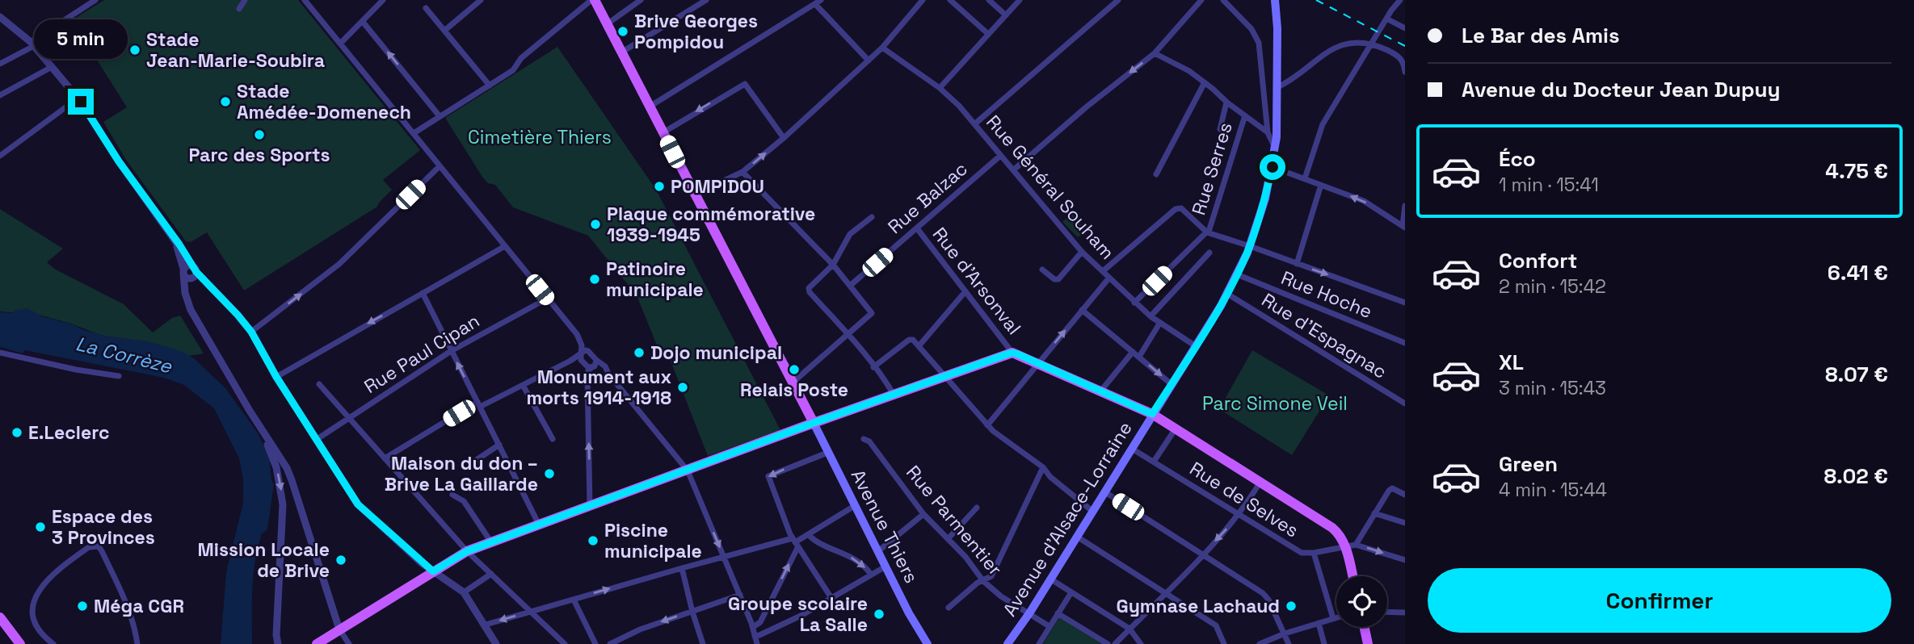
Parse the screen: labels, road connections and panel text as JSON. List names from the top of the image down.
{
  "streets": {
    "main road": ["Avenue d'Alsace-Lorraine", "Avenue Thiers"],
    "street": [
      "Rue Serres",
      "Rue Général Souham",
      "Rue Balzac",
      "Rue d'Arsonval",
      "Rue Hoche",
      "Rue d'Espagnac",
      "Rue Paul Cipan",
      "Rue de Selves",
      "Rue Parmentier"
    ]
  },
  "crossings": [
    ["Rue Serres", "Rue Général Souham"],
    ["Rue Général Souham", "Rue Balzac"],
    ["Rue Général Souham", "Avenue d'Alsace-Lorraine"],
    ["Rue Balzac", "Rue d'Arsonval"],
    ["Rue Hoche", "Avenue d'Alsace-Lorraine"],
    ["Rue d'Espagnac", "Avenue d'Alsace-Lorraine"],
    ["Rue de Selves", "Avenue d'Alsace-Lorraine"],
    ["Avenue d'Alsace-Lorraine", "Rue Parmentier"]
  ],
  "water": ["La Corrèze"],
  "parks": ["Cimetière Thiers", "Parc Simone Veil"],
  "places": [
    "Brive Georges Pompidou",
    "Stade Jean-Marie-Soubira",
    "Stade Amédée-Domenech",
    "Parc des Sports",
    "POMPIDOU",
    "Plaque commémorative 1939-1945",
    "Patinoire municipale",
    "Dojo municipal",
    "Relais Poste",
    "Monument aux morts 1914-1918",
    "E.Leclerc",
    "Maison du don – Brive La Gaillarde",
    "Espace des 3 Provinces",
    "Piscine municipale",
    "Mission Locale de Brive",
    "Méga CGR",
    "Gymnase Lachaud",
    "Groupe scolaire La Salle"
  ],
  "page": {
    "banner": ["Le Bar des Amis", "Avenue du Docteur Jean Dupuy"],
    "bubble": "5 min",
    "list": [
      {
        "name": "Éco",
        "note": "1 min · 15:41",
        "value": "4.75 €"
      },
      {
        "name": "Confort",
        "note": "2 min · 15:42",
        "value": "6.41 €"
      },
      {
        "name": "XL",
        "note": "3 min · 15:43",
        "value": "8.07 €"
      },
      {
        "name": "Green",
        "note": "4 min · 15:44",
        "value": "8.02 €"
      }
    ],
    "buttons": "Confirmer"
  }
}
